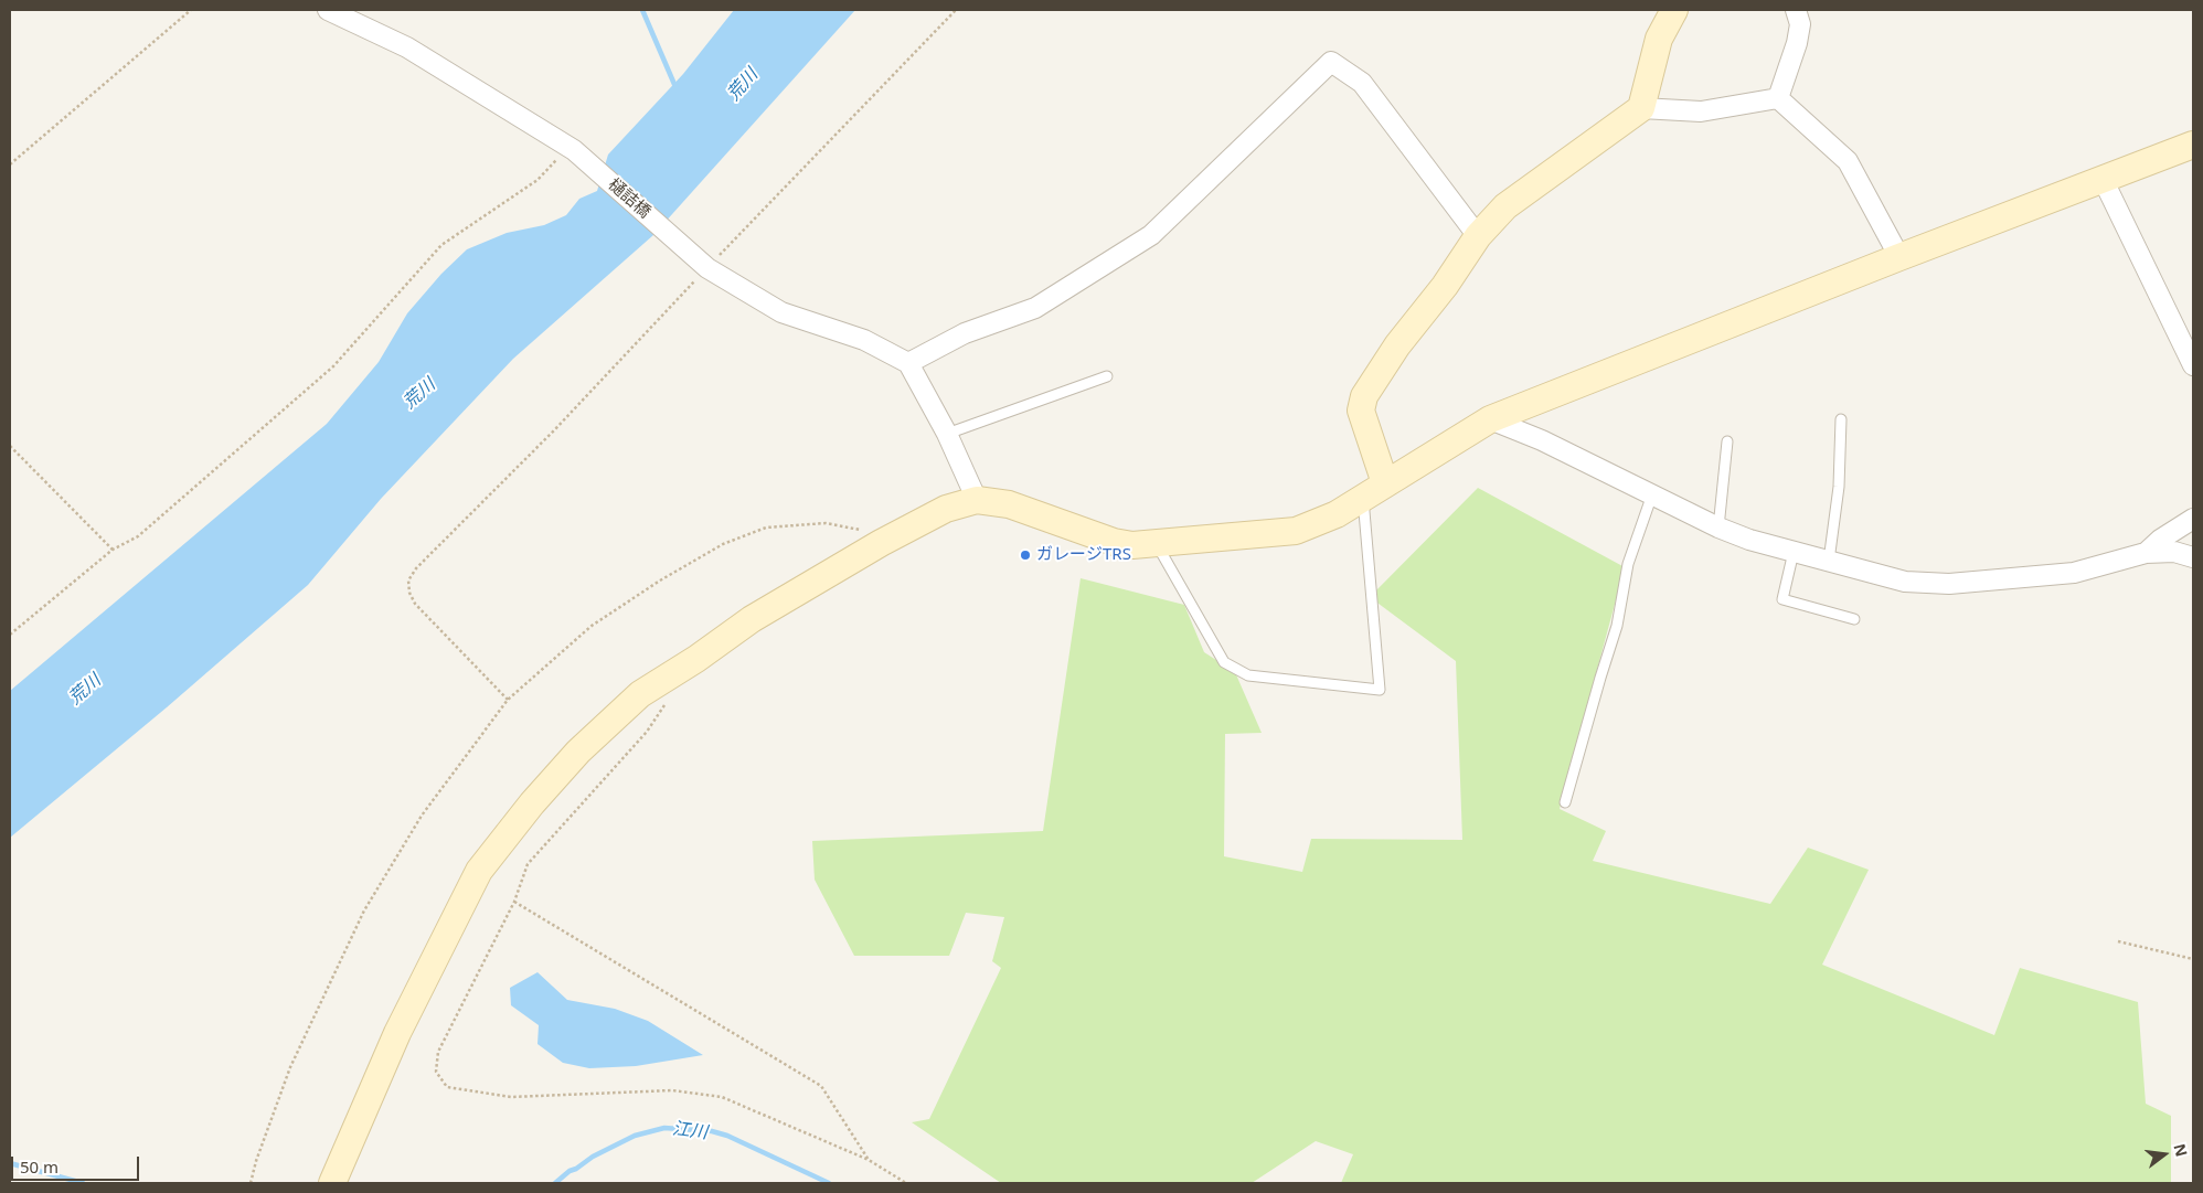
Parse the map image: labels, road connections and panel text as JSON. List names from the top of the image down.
{
  "streets": {
    "street": ["樋詰橋"]
  },
  "water": ["荒川", "江川"],
  "places": ["ガレージTRS"],
  "scale_bar": "50 m",
  "north": "right"
}
